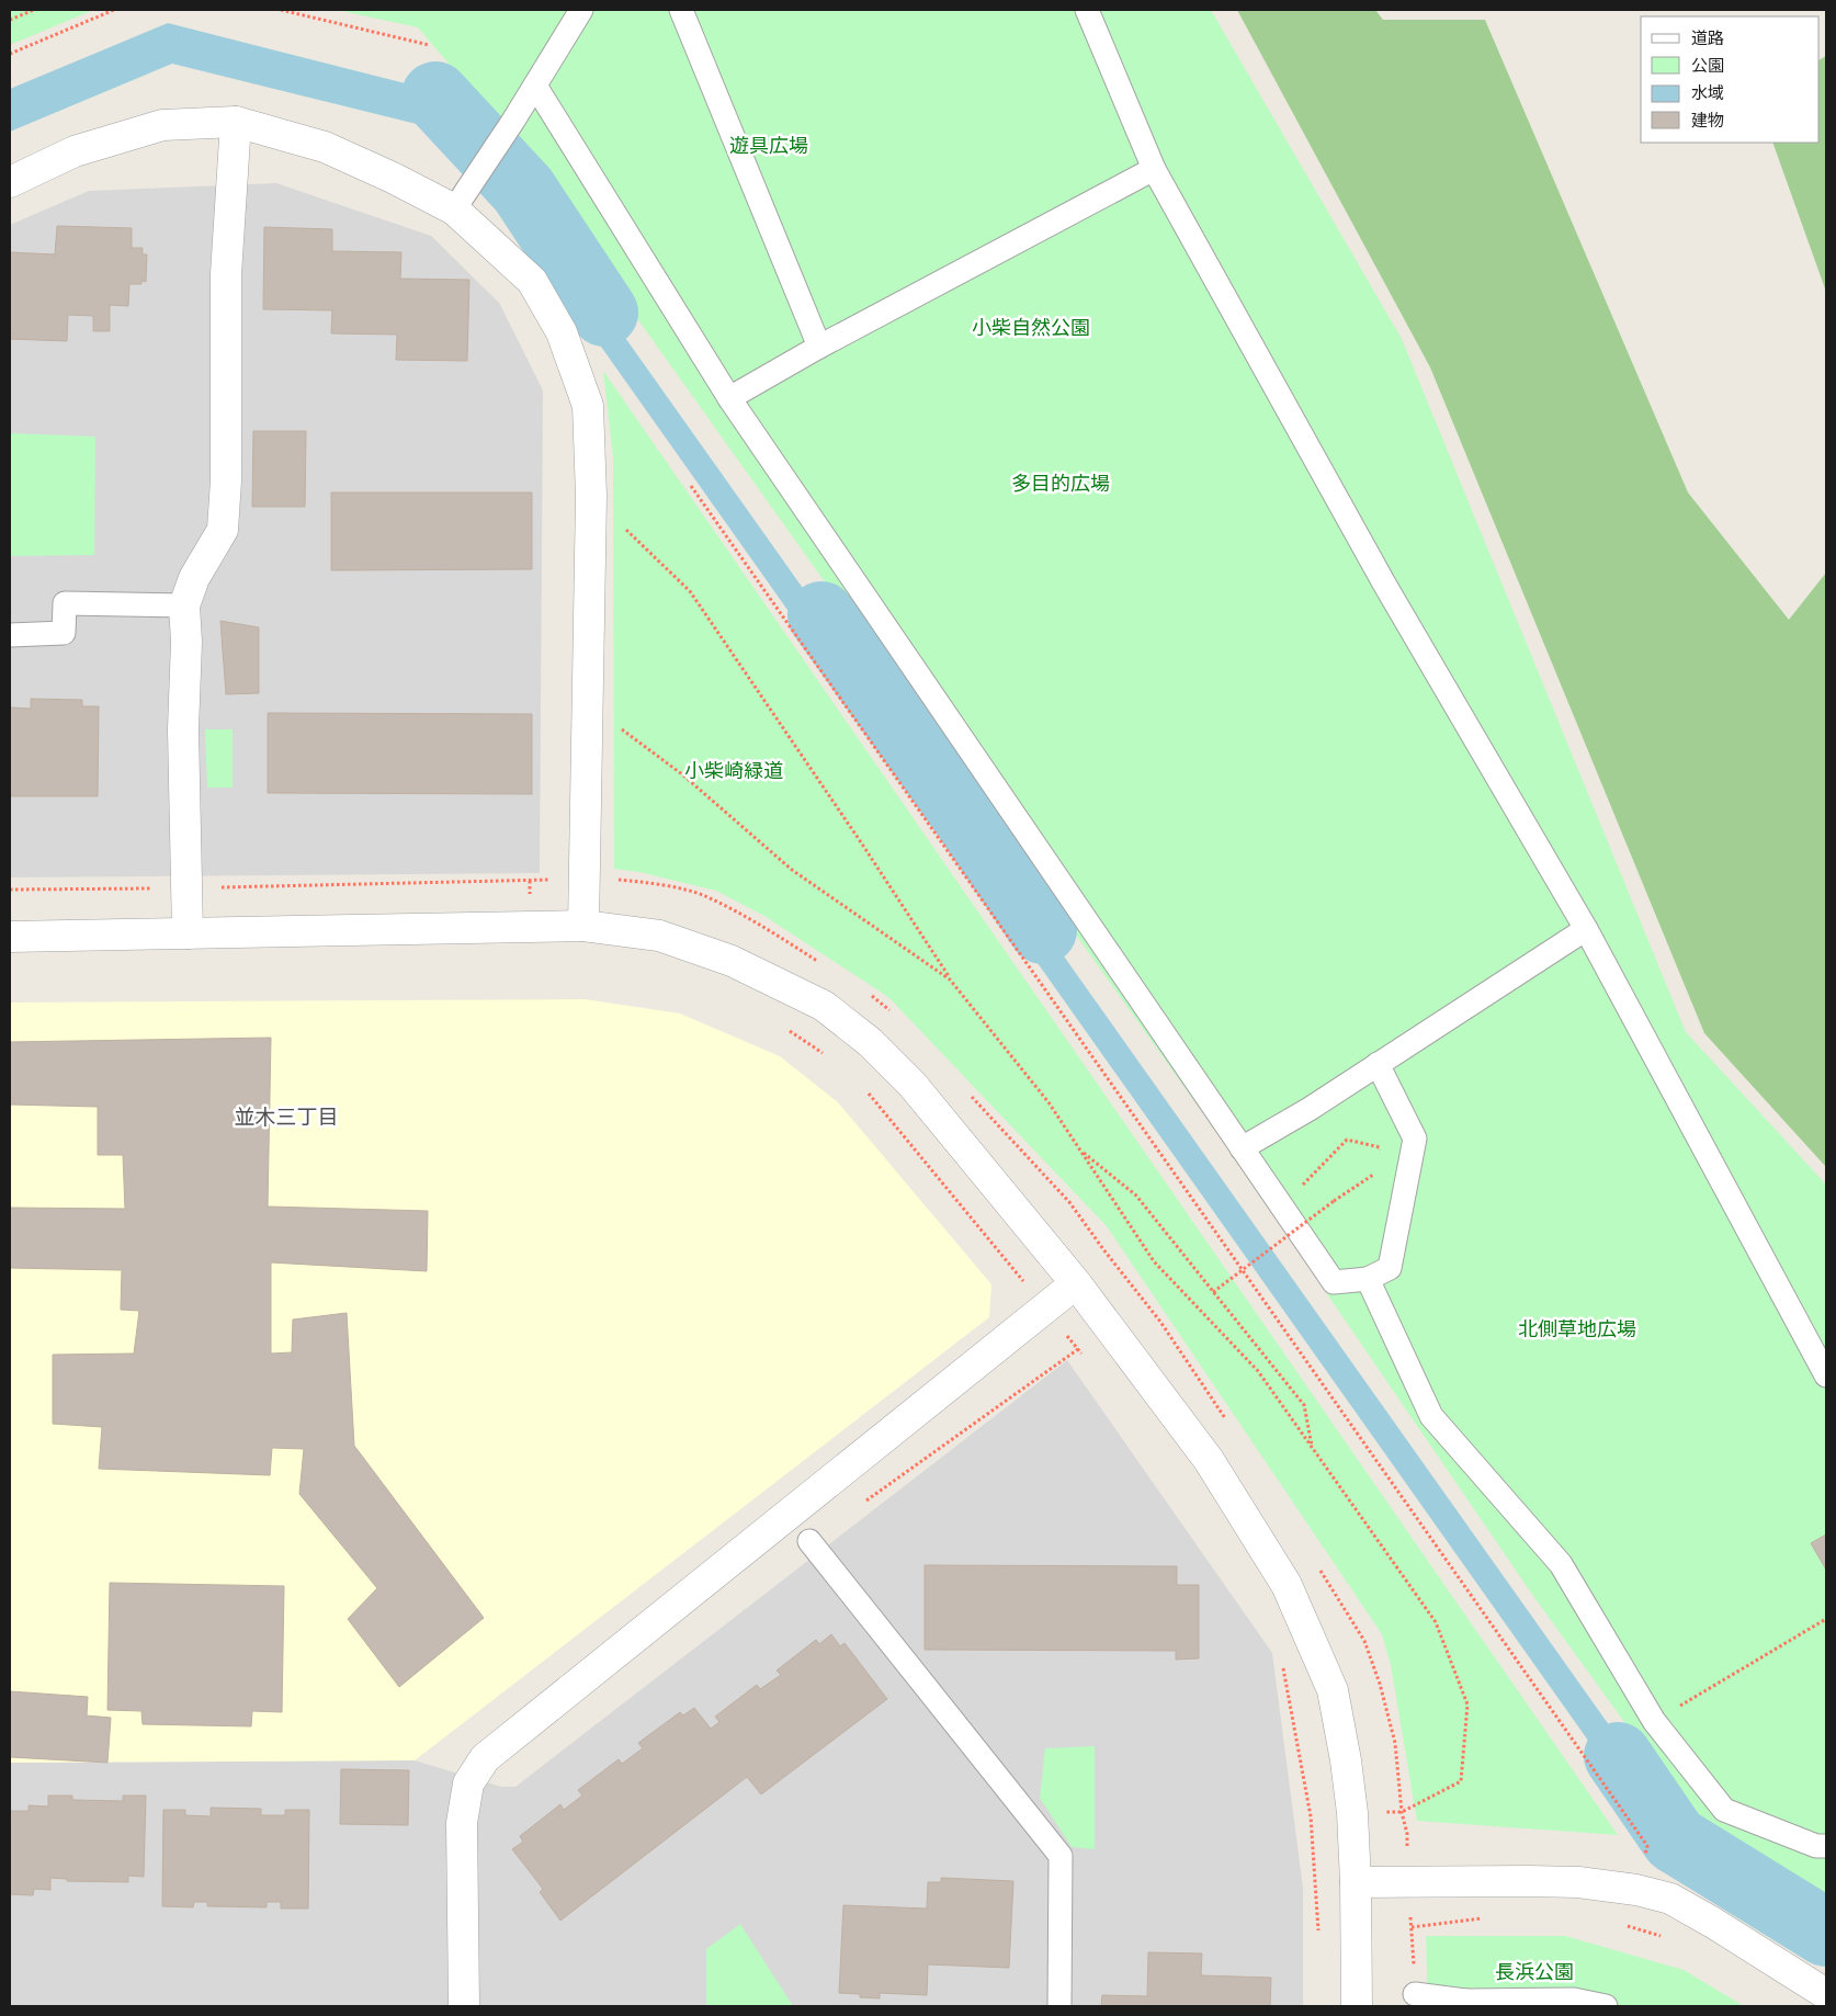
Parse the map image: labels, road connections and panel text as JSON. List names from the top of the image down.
{
  "districts": ["並木三丁目"],
  "parks": [
    "遊具広場",
    "小柴自然公園",
    "多目的広場",
    "小柴崎緑道",
    "北側草地広場",
    "長浜公園"
  ],
  "legend": [
    "道路",
    "公園",
    "水域",
    "建物"
  ]
}
